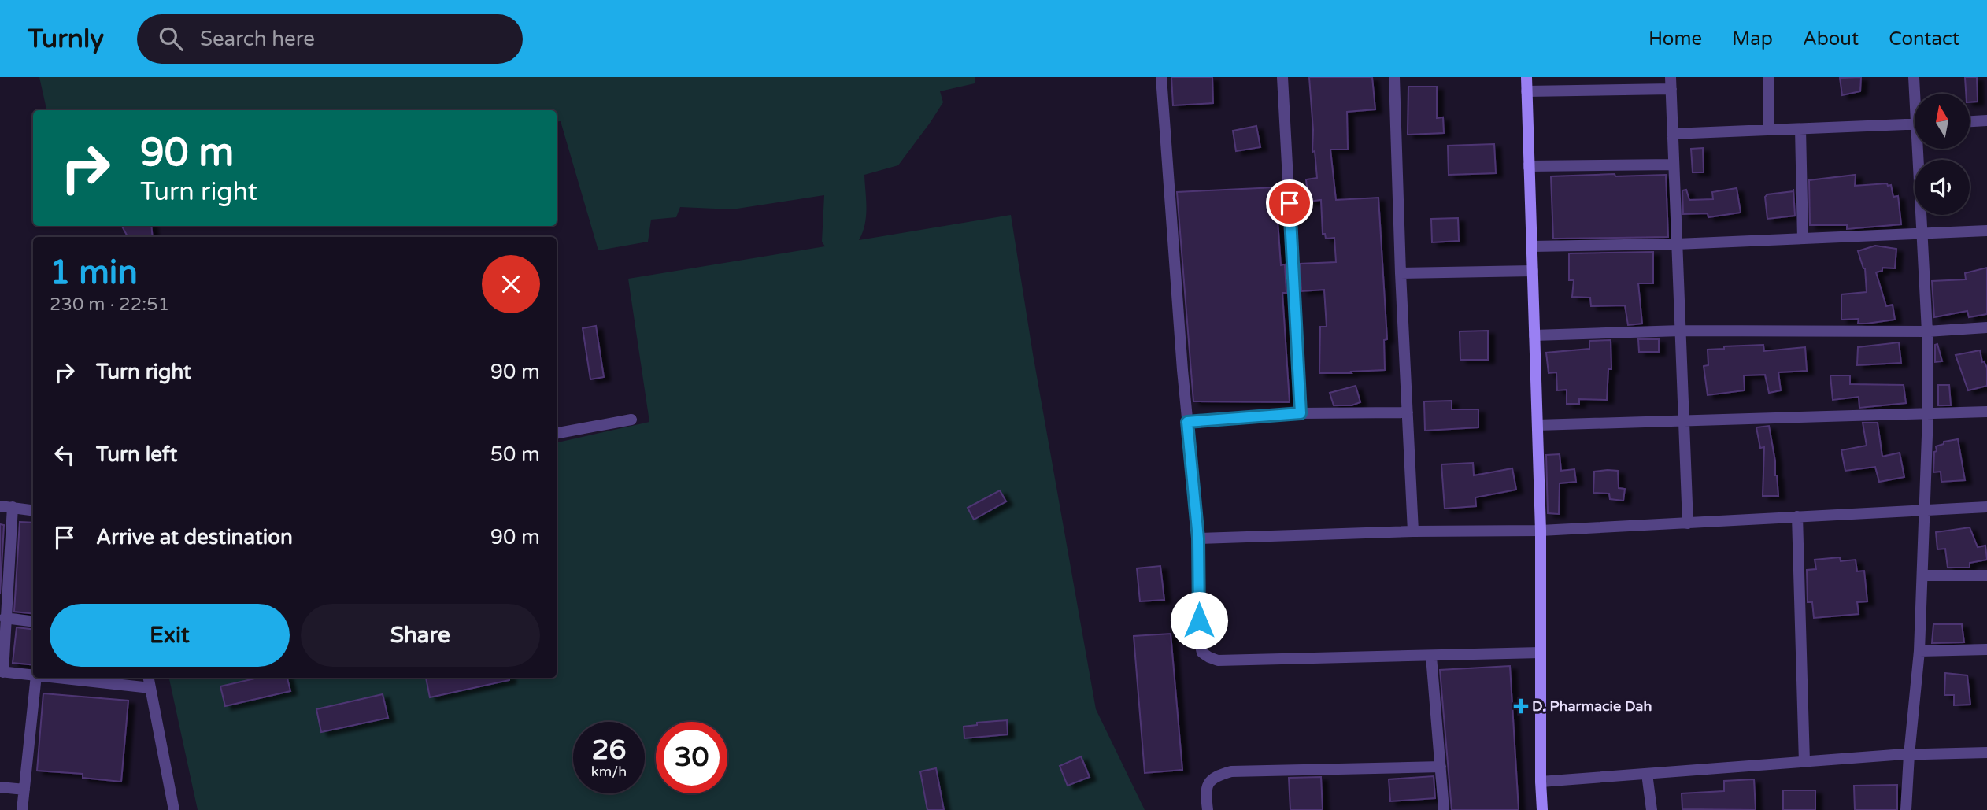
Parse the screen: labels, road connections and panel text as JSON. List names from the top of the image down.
{
  "places": {
    "health": ["D. Pharmacie Dah"]
  },
  "north": "top",
  "page": {
    "header": "Turnly",
    "search": "Search here",
    "nav": [
      "Home",
      "Map",
      "About",
      "Contact"
    ],
    "turn": ["90 m", "Turn right"],
    "heading": ["1 min", "230 m · 22:51"],
    "list": [
      {
        "name": "Turn right",
        "value": "90 m"
      },
      {
        "name": "Turn left",
        "value": "50 m"
      },
      {
        "name": "Arrive at destination",
        "value": "90 m"
      }
    ],
    "buttons": ["Exit", "Share"],
    "speed": "26 km/h",
    "limit": "30"
  }
}
